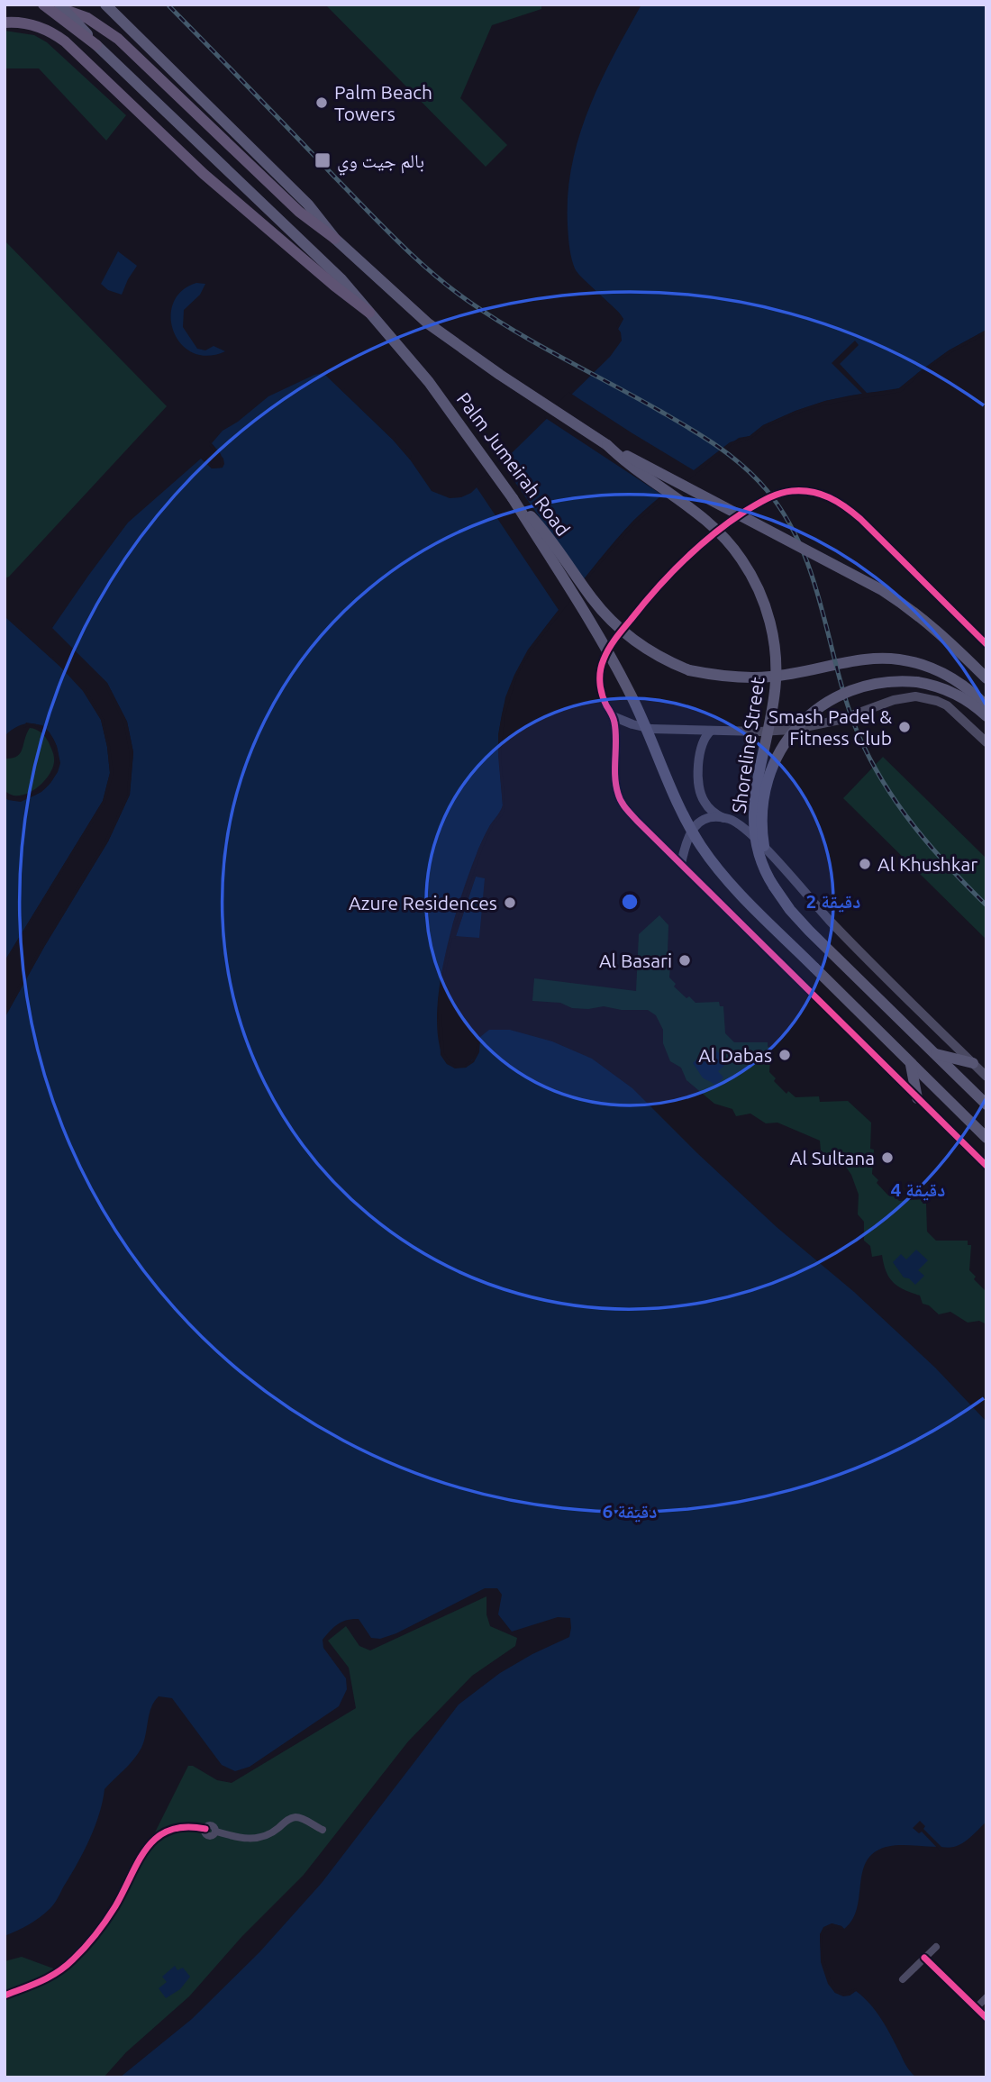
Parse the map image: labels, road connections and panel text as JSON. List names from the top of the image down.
{
  "streets": {
    "main road": ["Palm Jumeirah Road", "Shoreline Street"]
  },
  "crossings": [
    ["Palm Jumeirah Road", "Shoreline Street"]
  ],
  "places": {
    "other": [
      "Palm Beach Towers",
      "Smash Padel & Fitness Club",
      "Al Khushkar",
      "Azure Residences",
      "Al Basari",
      "Al Dabas",
      "Al Sultana"
    ],
    "transit": ["بالم جيت وي"]
  },
  "rings": ["2 دقيقة", "4 دقيقة", "6 دقيقة"]
}
